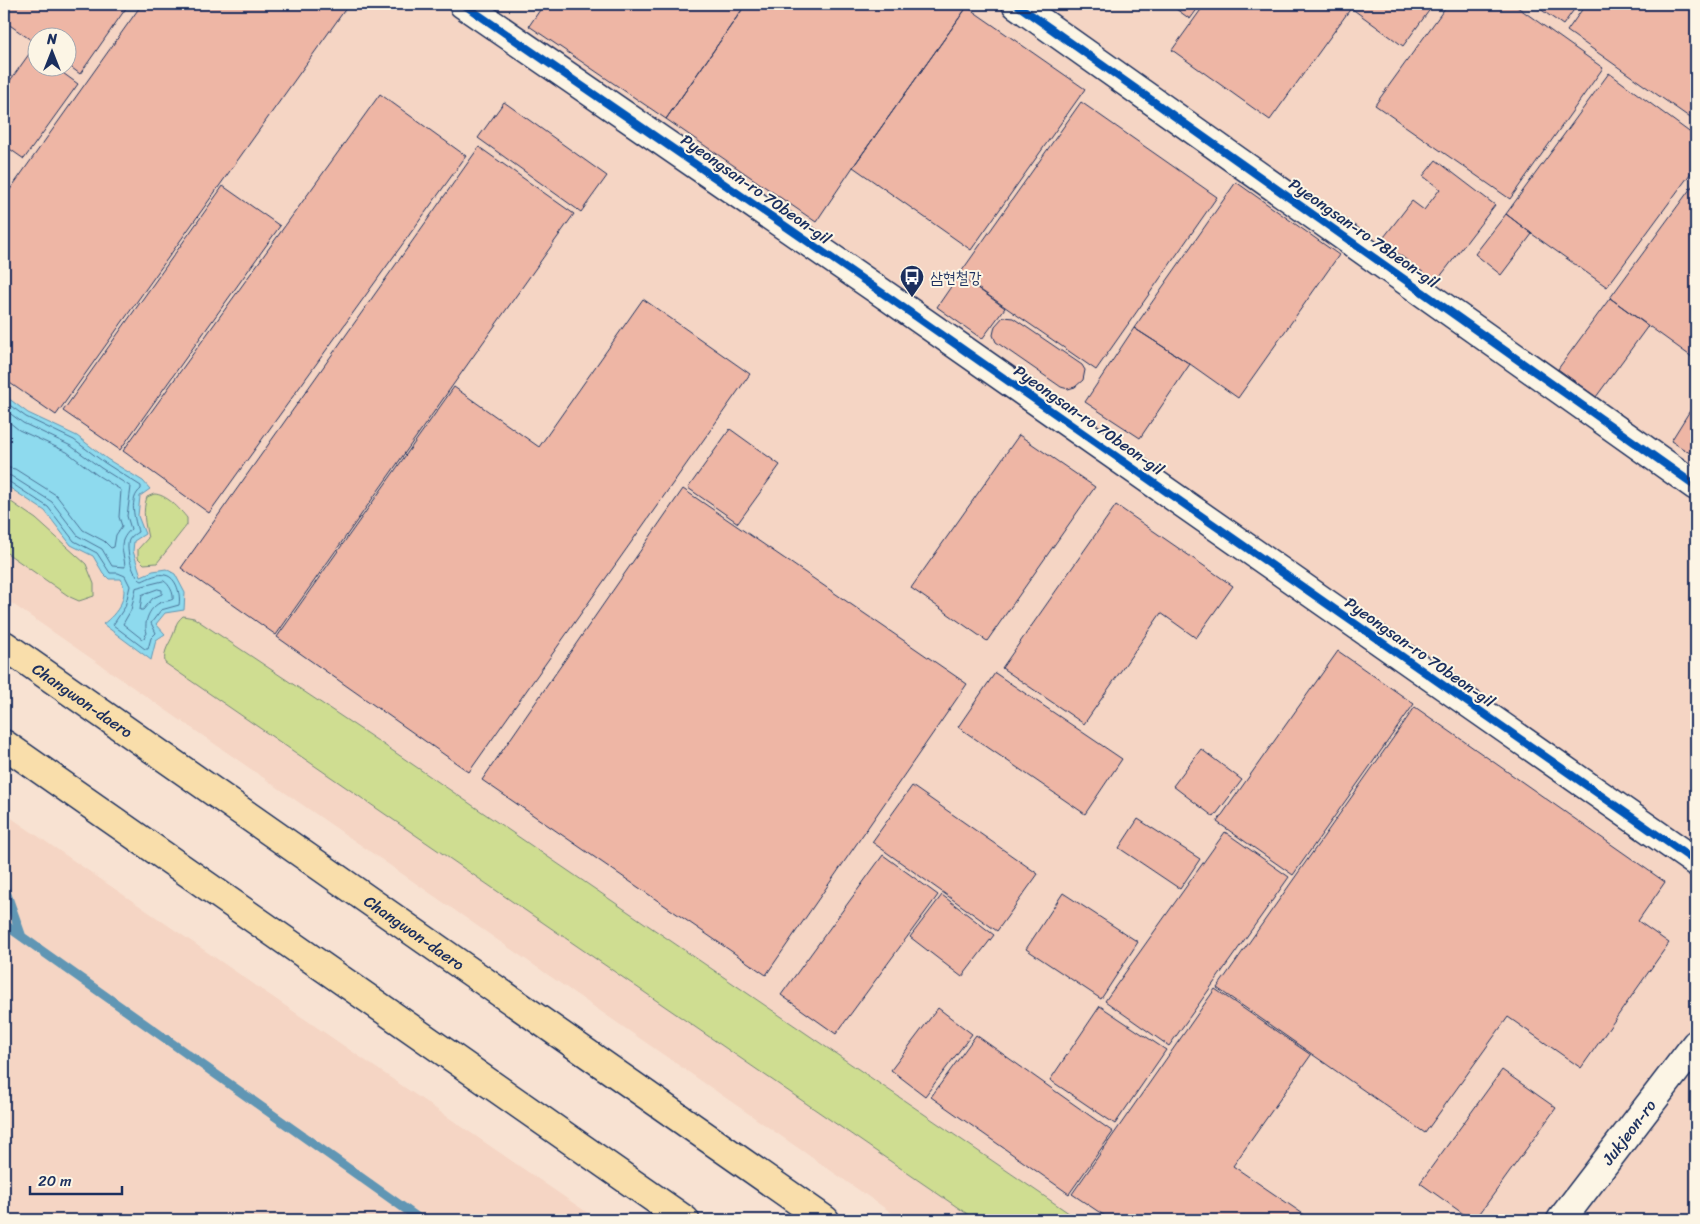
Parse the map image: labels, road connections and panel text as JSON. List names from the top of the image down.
{
  "streets": {
    "main road": ["Changwon-daero"],
    "street": ["Pyeongsan-ro 70beon-gil", "Pyeongsan-ro 78beon-gil", "Jukjeon-ro"]
  },
  "places": {
    "bus stop": ["삼현철강"]
  },
  "scale_bar": "20 m",
  "north": "top"
}
